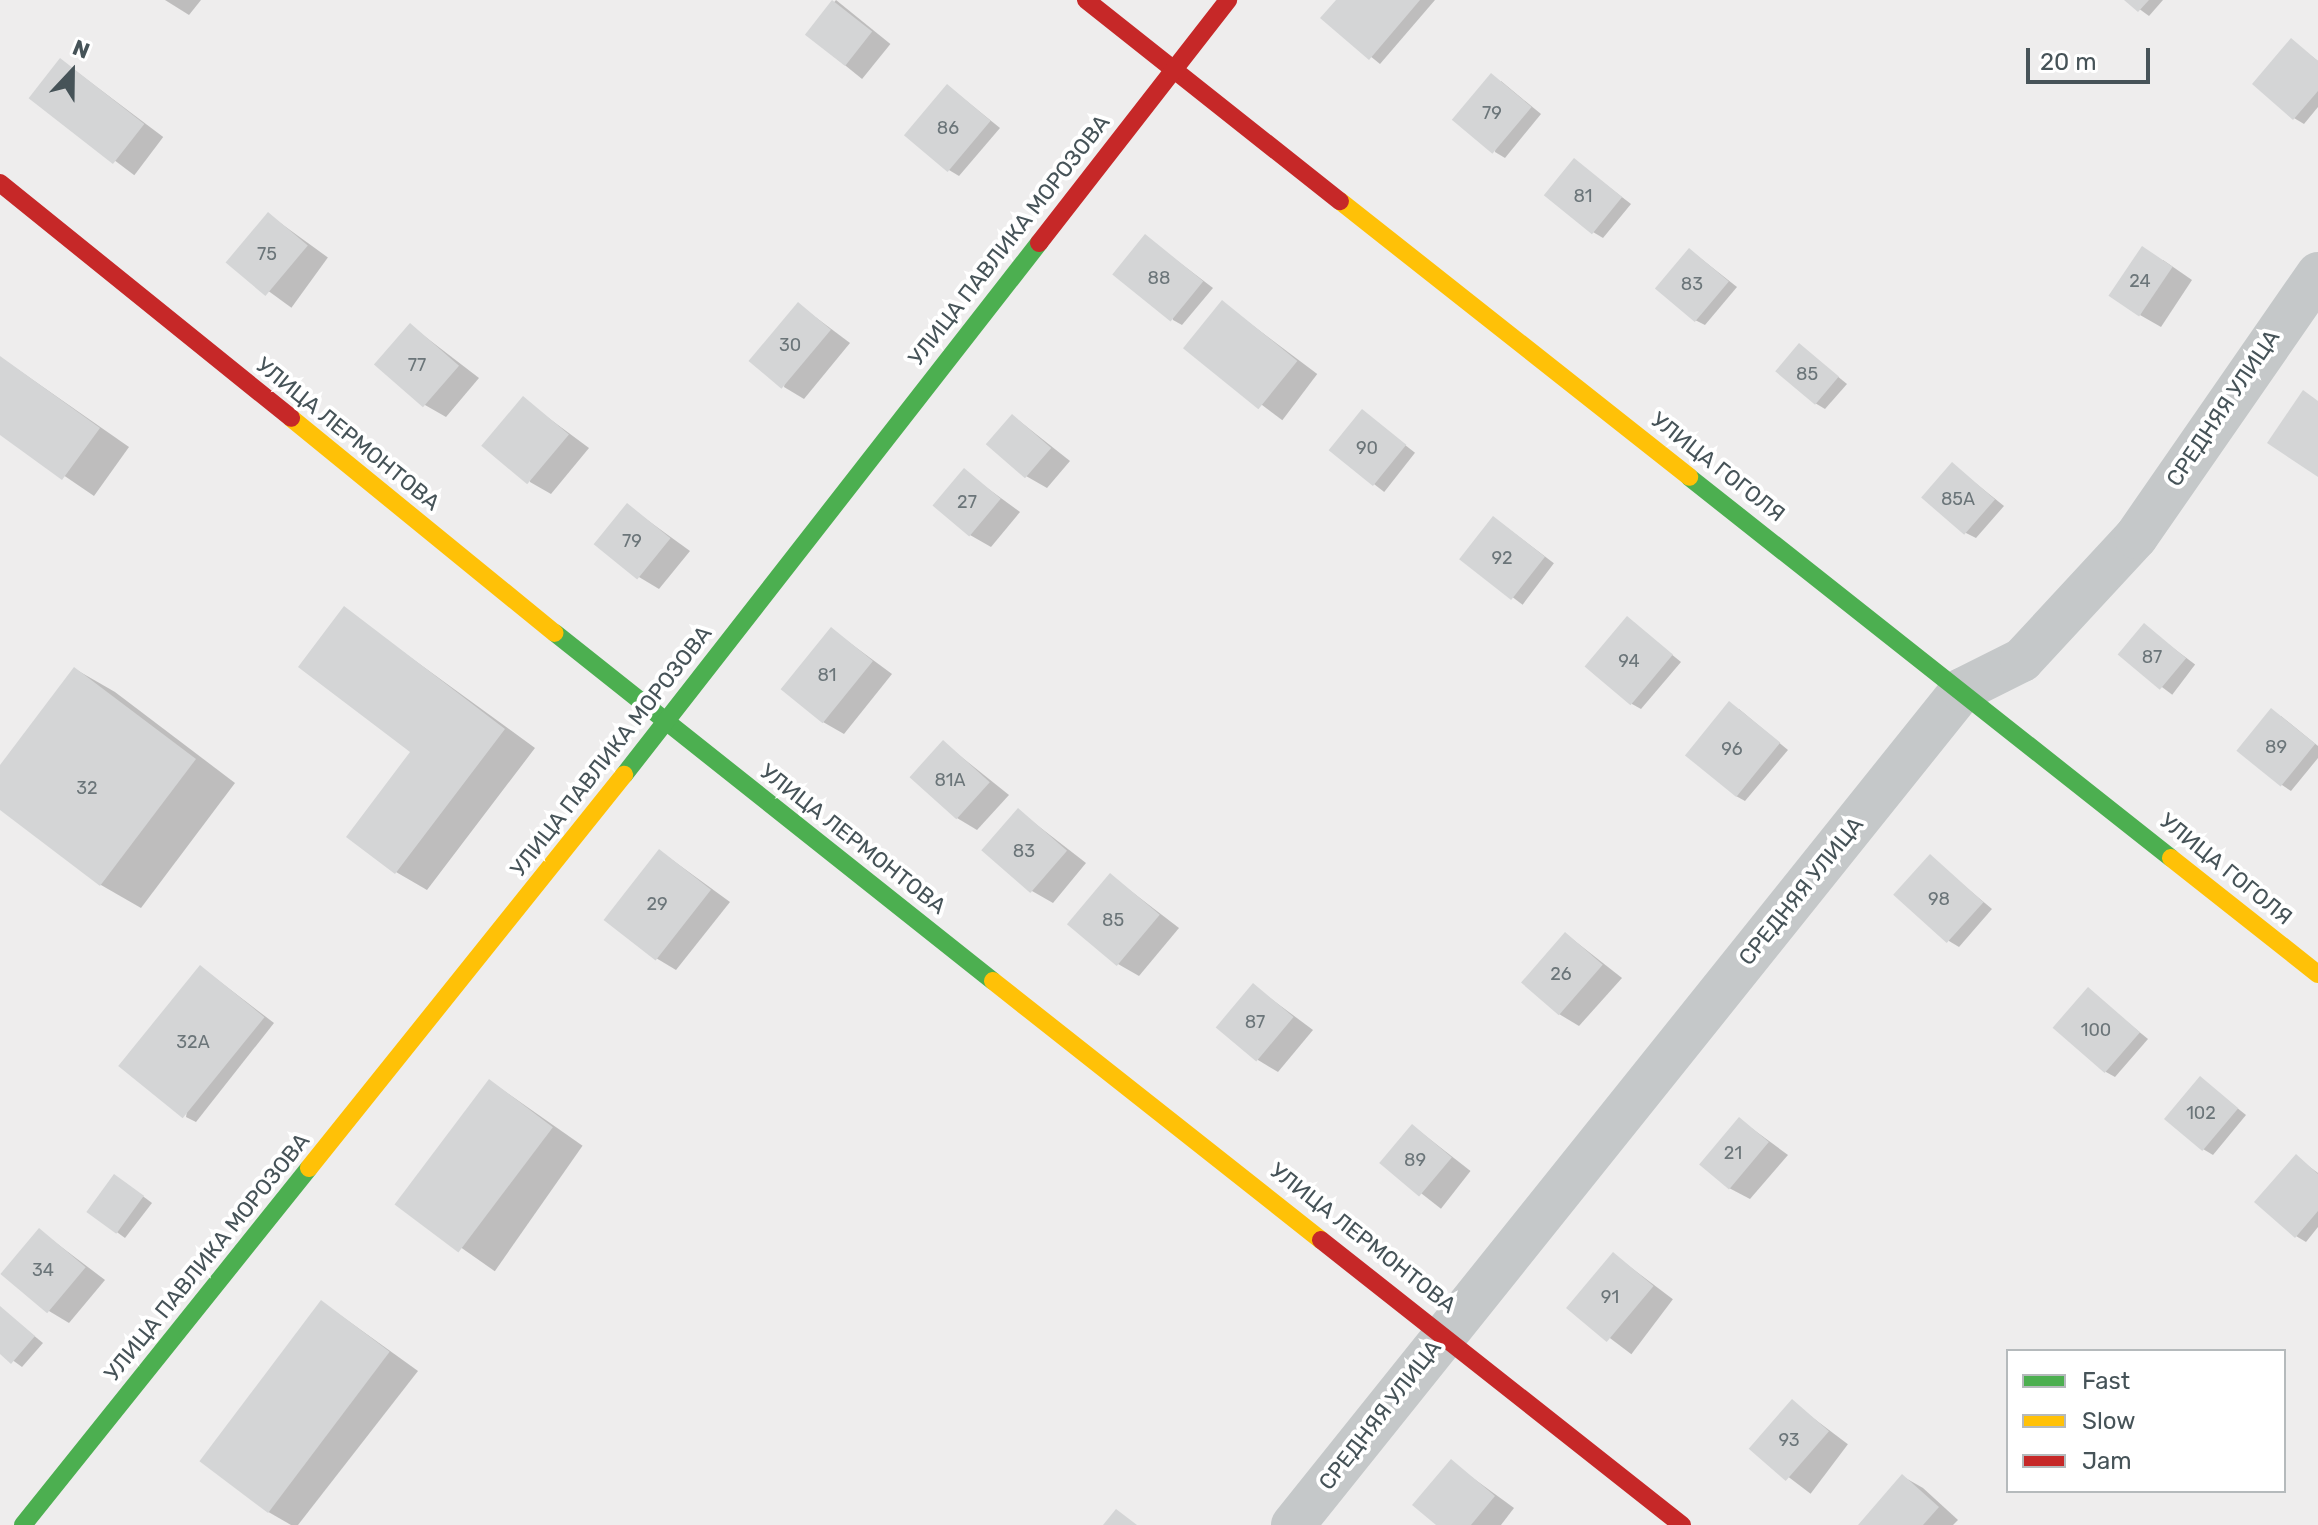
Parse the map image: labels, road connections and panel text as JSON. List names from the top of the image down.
{
  "streets": {
    "street": [
      "УЛИЦА ПАВЛИКА МОРОЗОВА",
      "СРЕДНЯЯ УЛИЦА",
      "УЛИЦА ЛЕРМОНТОВА",
      "УЛИЦА ГОГОЛЯ"
    ]
  },
  "crossings": [
    ["УЛИЦА ПАВЛИКА МОРОЗОВА", "УЛИЦА ЛЕРМОНТОВА"],
    ["УЛИЦА ПАВЛИКА МОРОЗОВА", "УЛИЦА ГОГОЛЯ"],
    ["СРЕДНЯЯ УЛИЦА", "УЛИЦА ЛЕРМОНТОВА"],
    ["СРЕДНЯЯ УЛИЦА", "УЛИЦА ГОГОЛЯ"]
  ],
  "house_numbers": [
    "79",
    "86",
    "81",
    "75",
    "88",
    "24",
    "83",
    "30",
    "77",
    "85",
    "90",
    "85А",
    "27",
    "79",
    "92",
    "87",
    "94",
    "81",
    "89",
    "96",
    "81А",
    "32",
    "83",
    "98",
    "29",
    "85",
    "26",
    "87",
    "100",
    "32А",
    "102",
    "21",
    "89",
    "34",
    "91",
    "93"
  ],
  "legend": ["Fast", "Slow", "Jam"],
  "scale_bar": "20 m",
  "north": "top"
}
